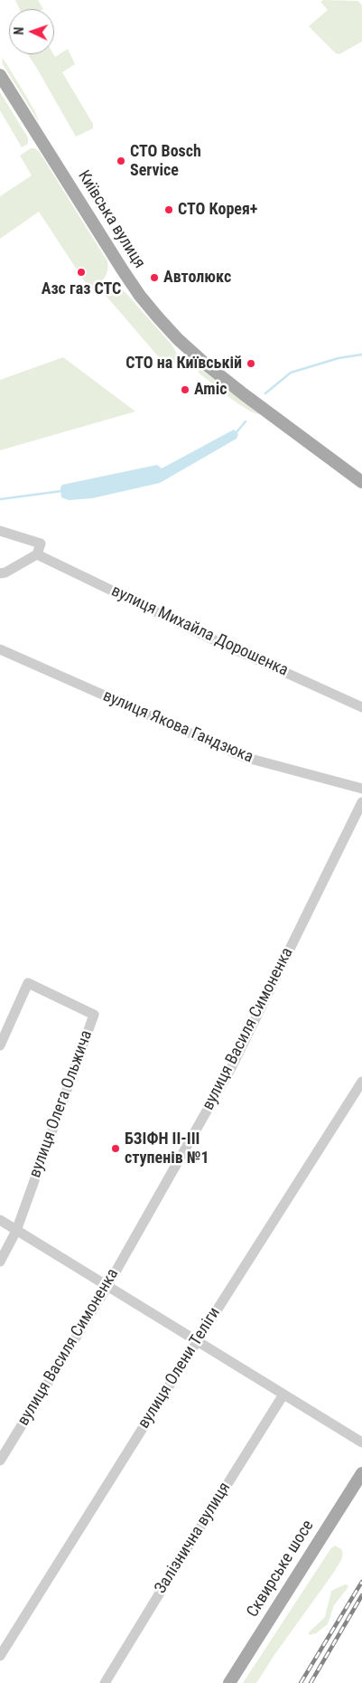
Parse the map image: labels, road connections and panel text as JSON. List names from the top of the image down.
{
  "streets": {
    "main road": ["Київська вулиця", "Сквирське шосе"],
    "street": [
      "вулиця Михайла Дорошенка",
      "вулиця Якова Гандзюка",
      "вулиця Василя Симоненка",
      "вулиця Олега Ольжича",
      "вулиця Олени Теліги",
      "Залізнична вулиця"
    ]
  },
  "places": [
    "СТО Bosch Service",
    "СТО Корея+",
    "Азс газ СТС",
    "Автолюкс",
    "СТО на Київській",
    "Amic",
    "БЗІФН ІІ-ІІІ ступенів №1"
  ],
  "north": "left"
}
